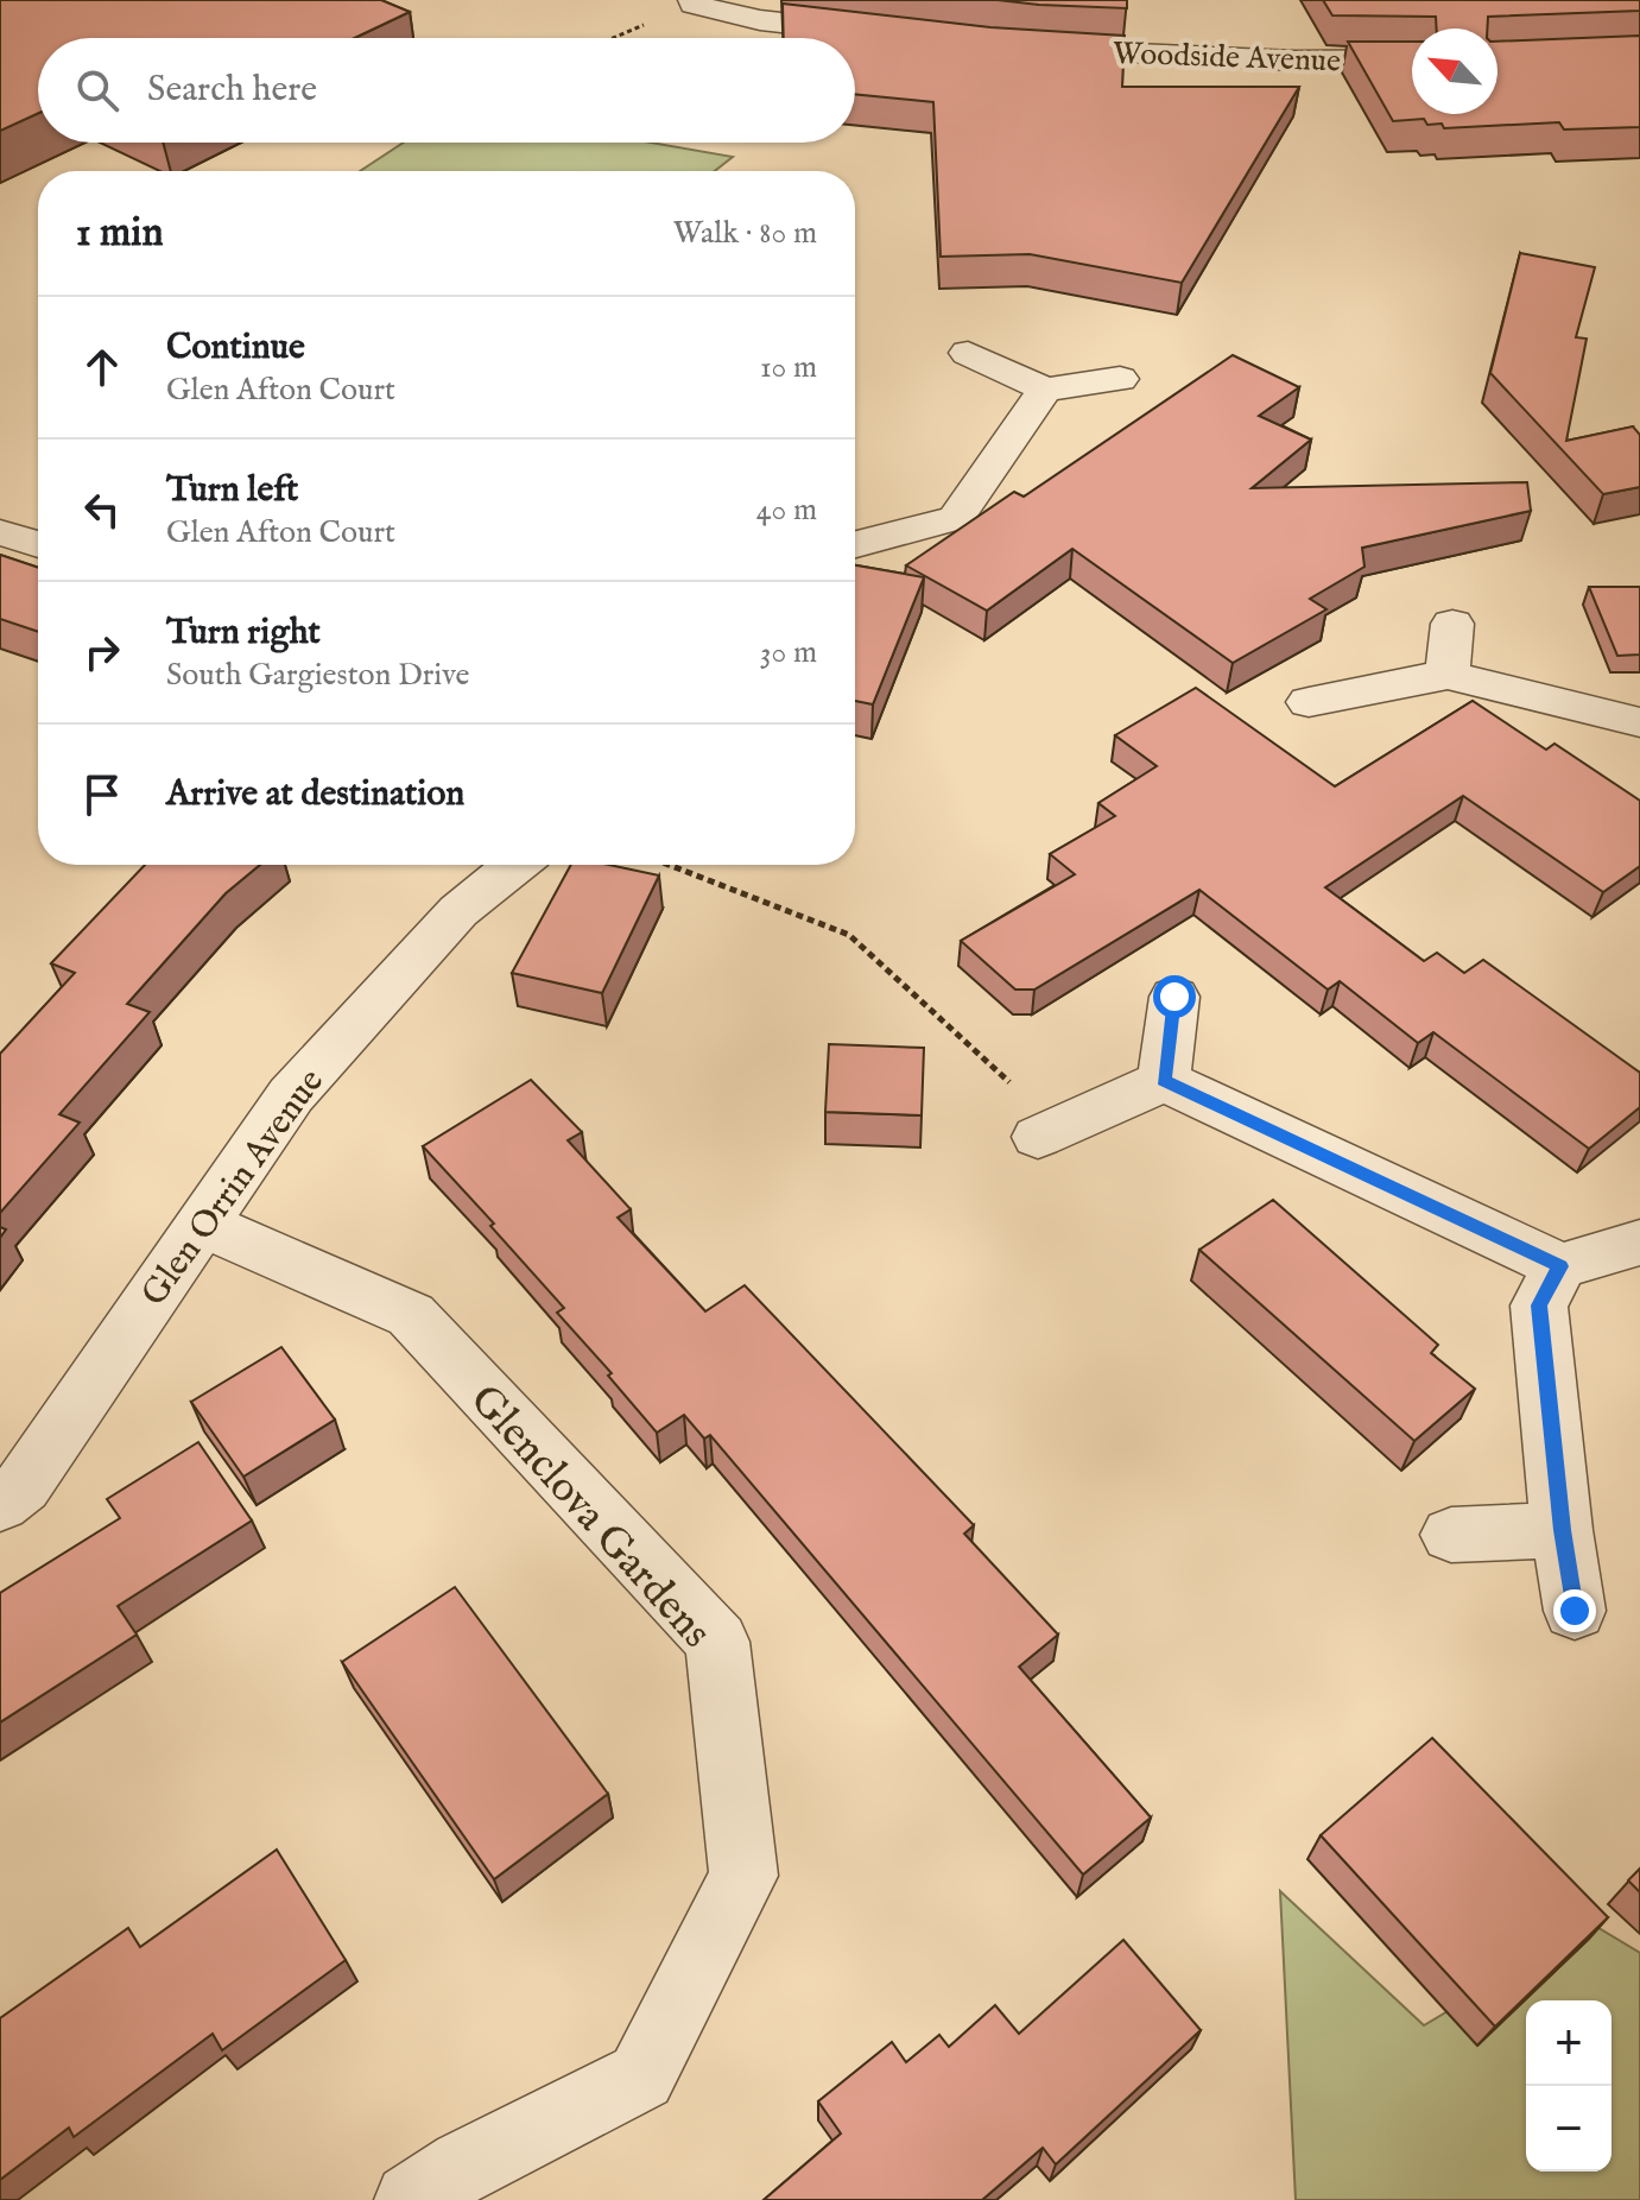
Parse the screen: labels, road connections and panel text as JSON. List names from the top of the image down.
{
  "streets": {
    "street": ["Woodside Avenue", "Glen Orrin Avenue", "Glenclova Gardens"]
  },
  "crossings": [
    ["Glen Orrin Avenue", "Glenclova Gardens"]
  ],
  "north": "top left",
  "page": {
    "search": "Search here",
    "heading": ["1 min", "Walk · 80 m"],
    "list": [
      ["Continue", "Glen Afton Court", "10 m"],
      ["Turn left", "Glen Afton Court", "40 m"],
      ["Turn right", "South Gargieston Drive", "30 m"],
      "Arrive at destination"
    ],
    "map_buttons": ["+", "−"]
  }
}
